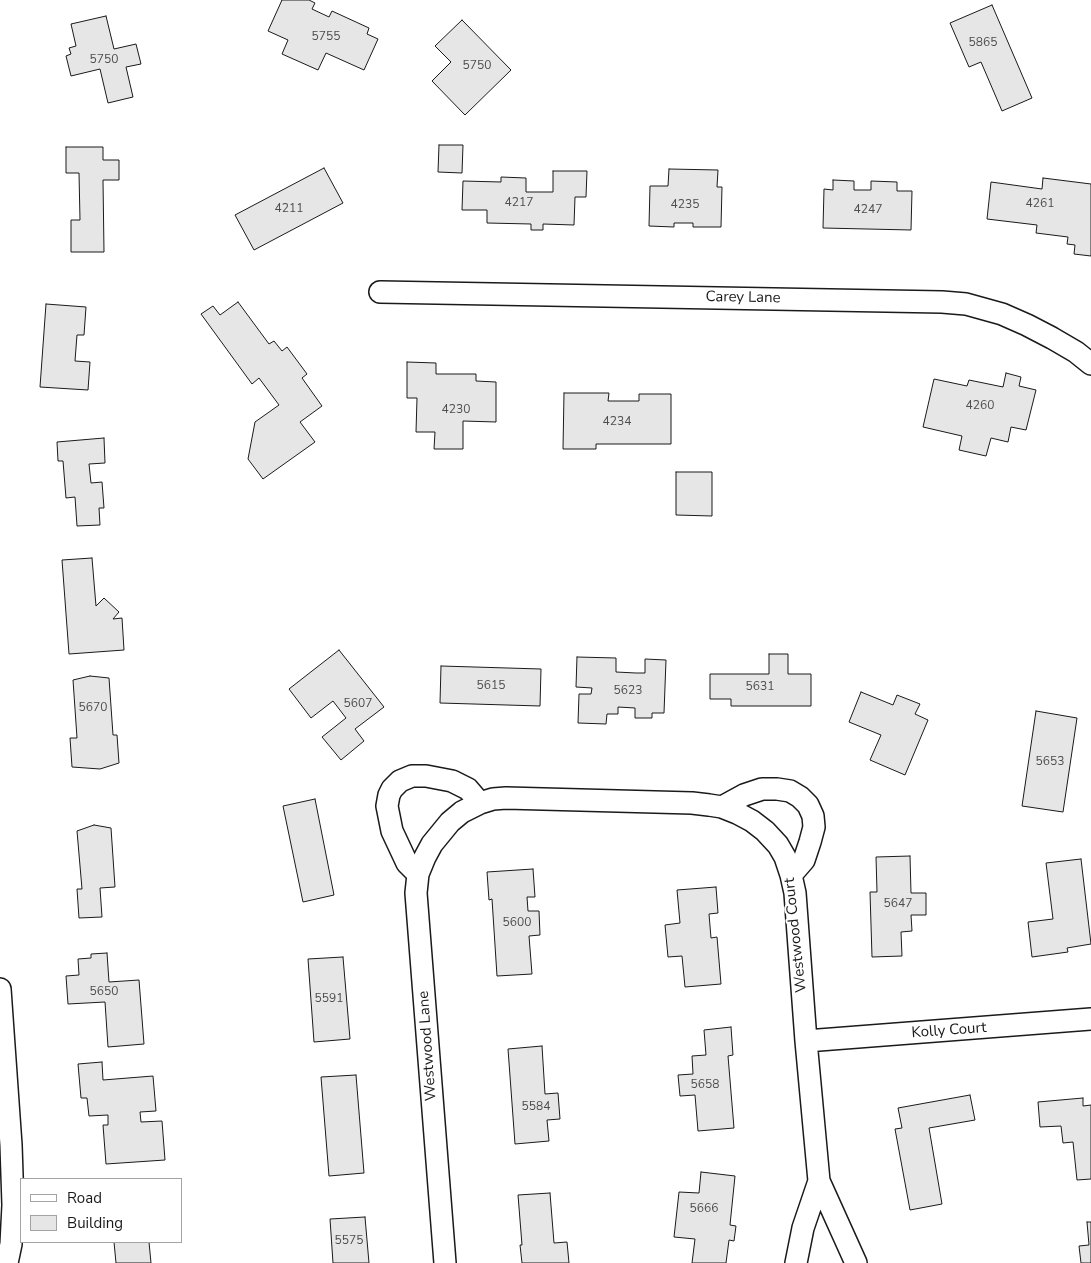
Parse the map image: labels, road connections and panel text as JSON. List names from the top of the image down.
{
  "streets": {
    "street": [
      "Carey Lane",
      "Westwood Court",
      "Kolly Court",
      "Westwood Lane"
    ]
  },
  "crossings": [
    ["Westwood Court", "Kolly Court"],
    ["Westwood Court", "Westwood Lane"]
  ],
  "house_numbers": [
    "5755",
    "5865",
    "5750",
    "5750",
    "4217",
    "4261",
    "4235",
    "4211",
    "4247",
    "4260",
    "4230",
    "4234",
    "5615",
    "5631",
    "5623",
    "5607",
    "5670",
    "5653",
    "5647",
    "5600",
    "5650",
    "5591",
    "5658",
    "5584",
    "5666",
    "5575"
  ],
  "legend": ["Road", "Building"]
}
